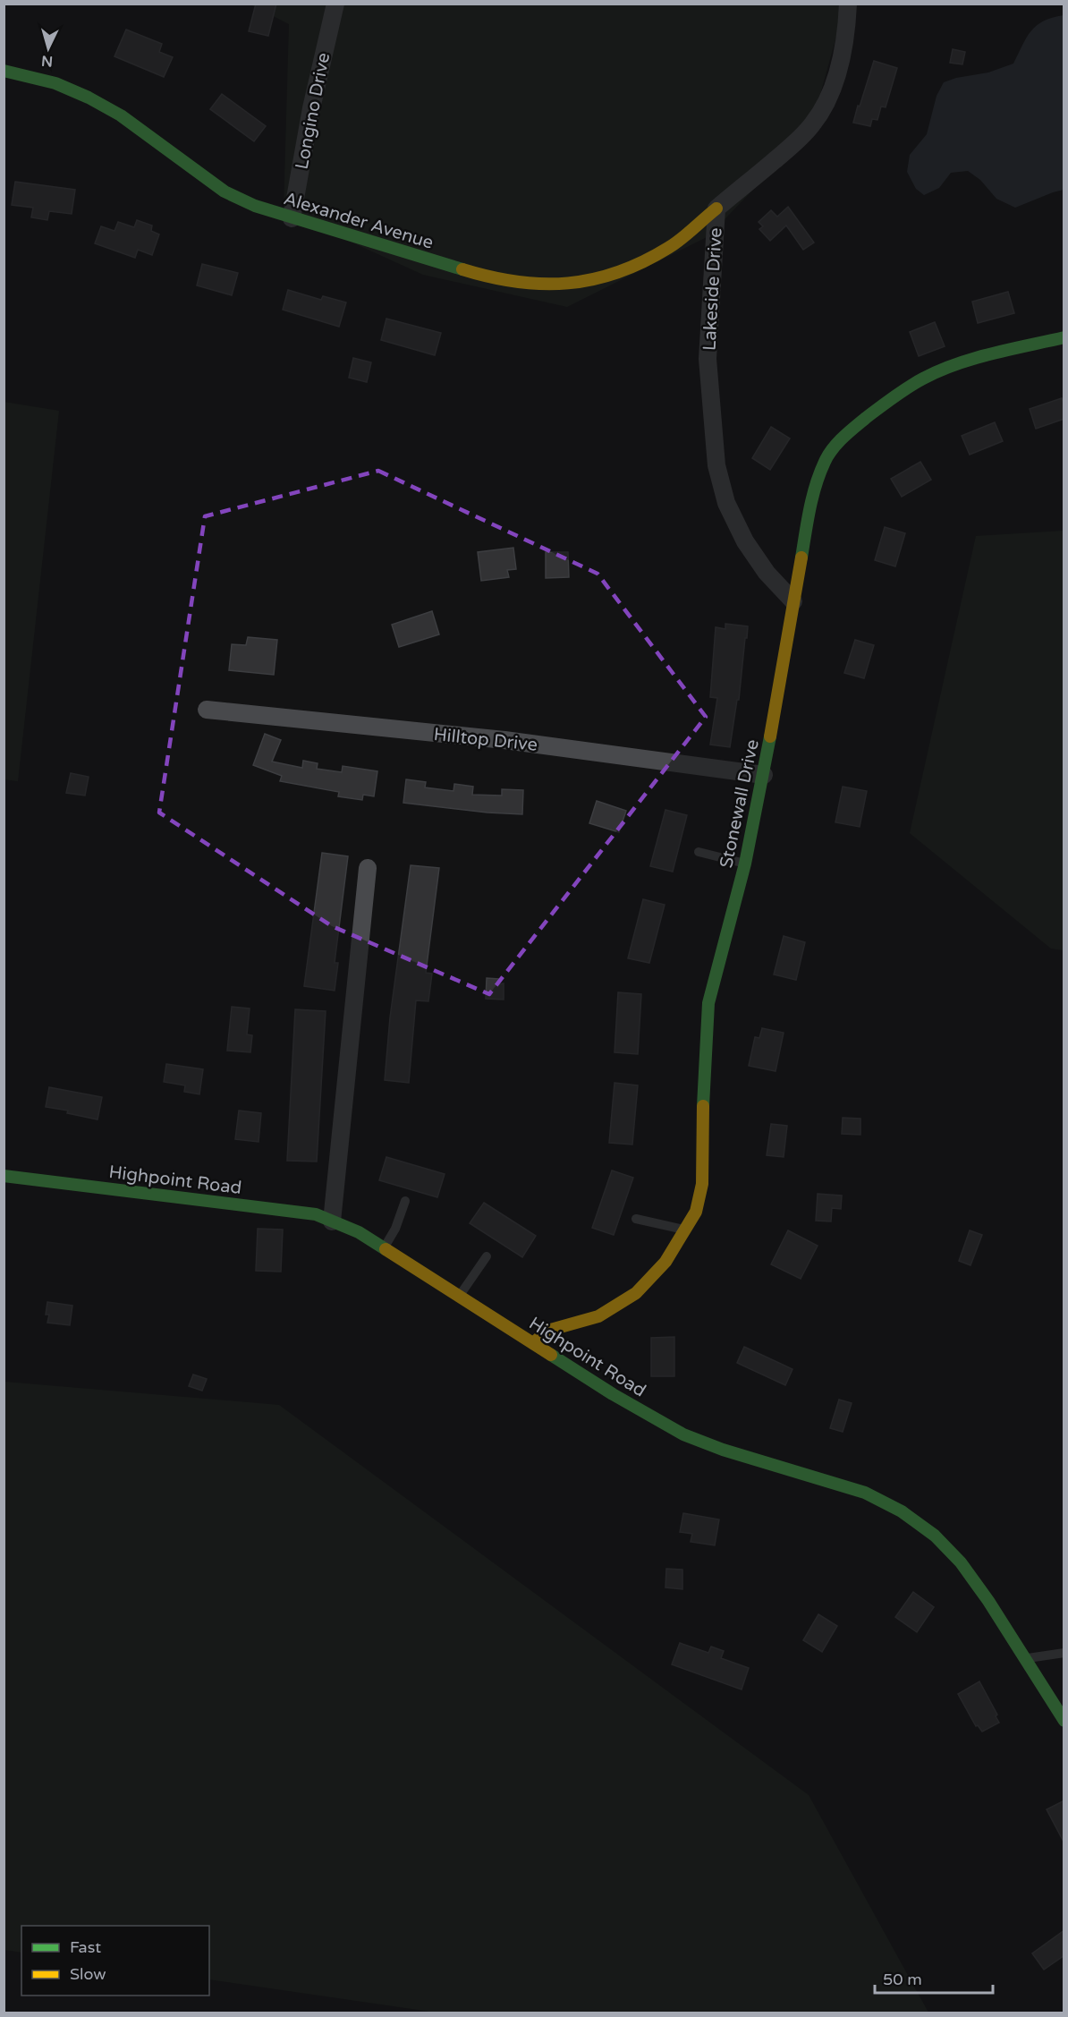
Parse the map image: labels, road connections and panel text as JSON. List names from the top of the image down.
{
  "streets": {
    "street": [
      "Longino Drive",
      "Alexander Avenue",
      "Lakeside Drive",
      "Hilltop Drive",
      "Stonewall Drive",
      "Highpoint Road"
    ]
  },
  "crossings": [
    ["Longino Drive", "Alexander Avenue"],
    ["Alexander Avenue", "Lakeside Drive"],
    ["Lakeside Drive", "Stonewall Drive"],
    ["Hilltop Drive", "Stonewall Drive"],
    ["Stonewall Drive", "Highpoint Road"]
  ],
  "legend": ["Fast", "Slow"],
  "scale_bar": "50 m",
  "north": "bottom"
}
